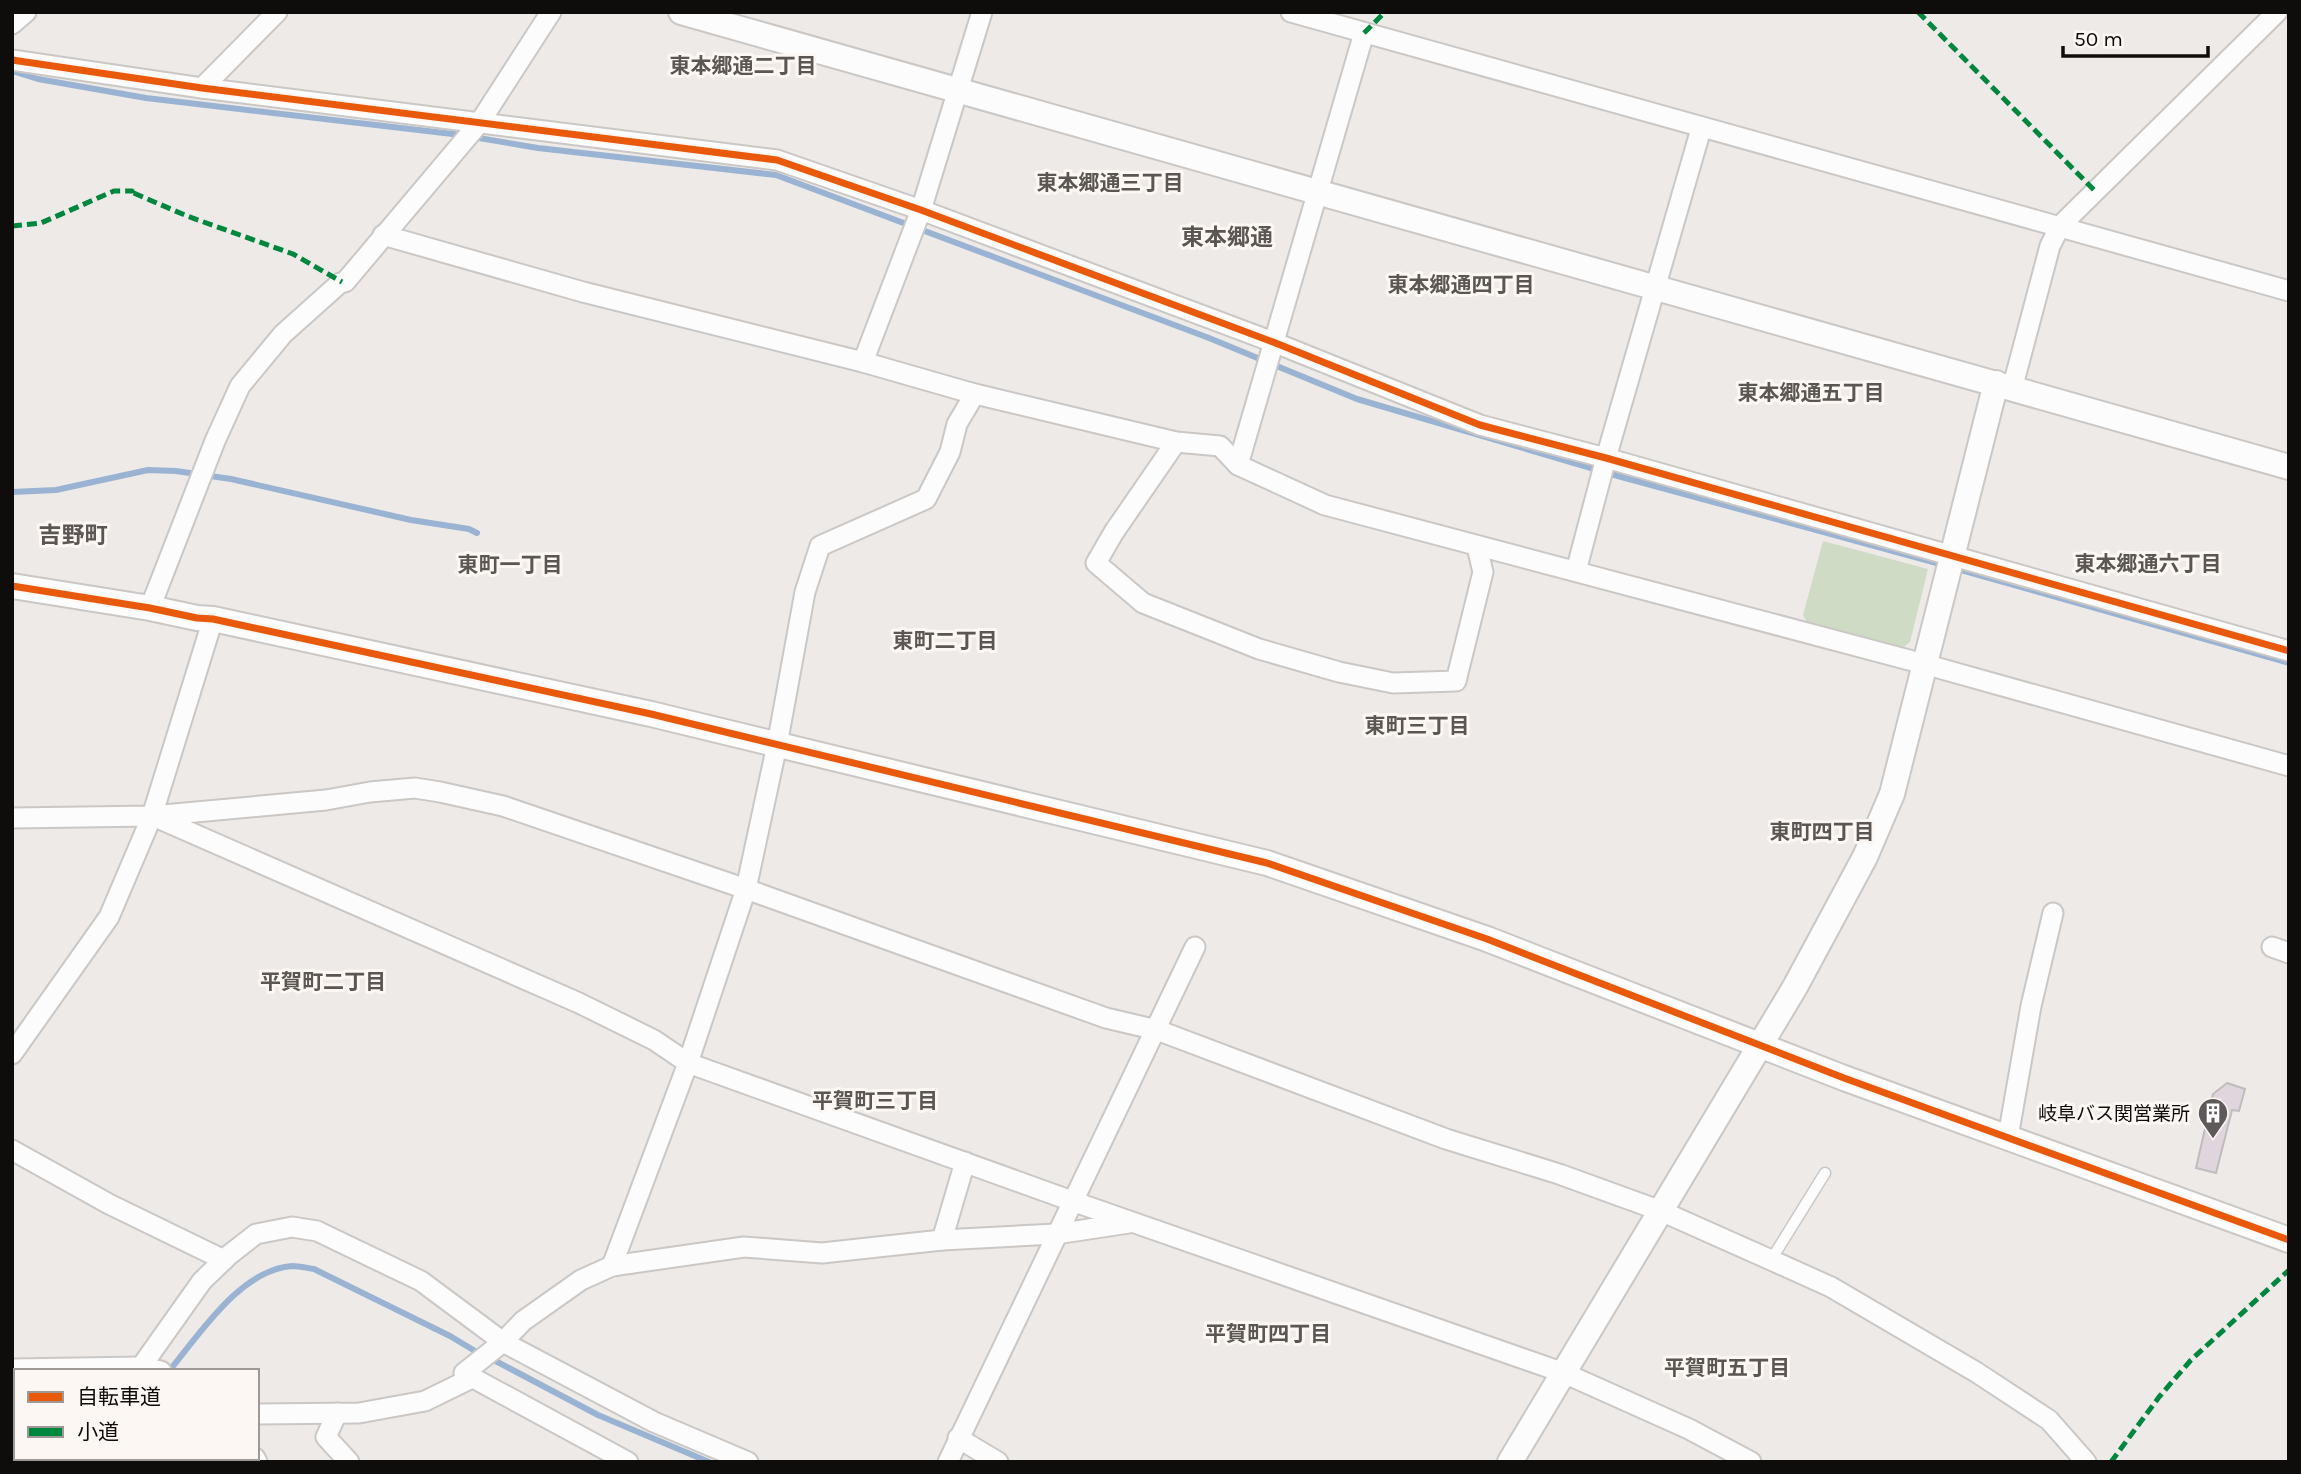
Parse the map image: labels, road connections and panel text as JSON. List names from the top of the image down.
{
  "districts": [
    "東本郷通二丁目",
    "東本郷通三丁目",
    "東本郷通",
    "東本郷通四丁目",
    "東本郷通五丁目",
    "吉野町",
    "東本郷通六丁目",
    "東町一丁目",
    "東町二丁目",
    "東町三丁目",
    "東町四丁目",
    "平賀町二丁目",
    "平賀町三丁目",
    "平賀町四丁目",
    "平賀町五丁目"
  ],
  "places": {
    "building": ["岐阜バス関営業所"]
  },
  "legend": ["自転車道", "小道"],
  "scale_bar": "50 m"
}
